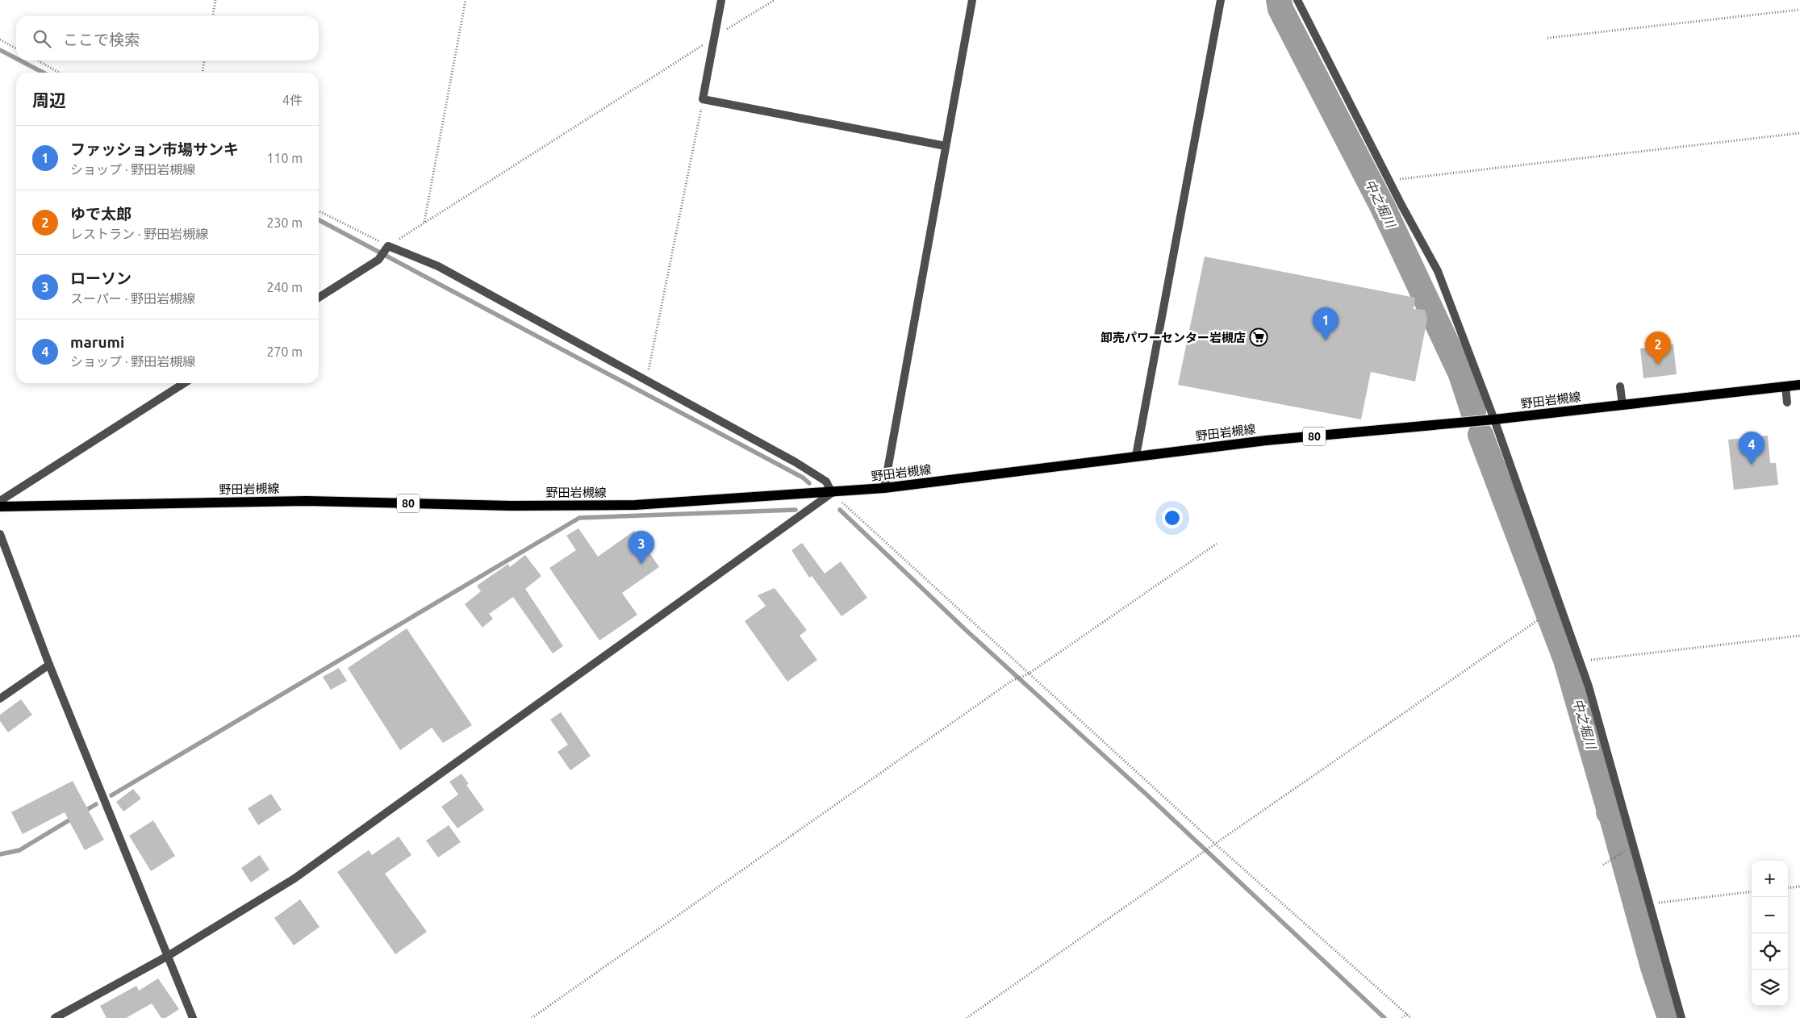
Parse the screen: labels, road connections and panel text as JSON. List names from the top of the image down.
{
  "streets": {
    "main road": ["野田岩槻線", "80"]
  },
  "water": ["中之堀川"],
  "places": {
    "supermarket": ["卸売パワーセンター岩槻店"]
  },
  "page": {
    "search": "ここで検索",
    "heading": ["周辺", "4件"],
    "list": [
      {
        "mark": "1",
        "name": "ファッション市場サンキ",
        "note": "ショップ · 野田岩槻線",
        "value": "110 m"
      },
      {
        "mark": "2",
        "name": "ゆで太郎",
        "note": "レストラン · 野田岩槻線",
        "value": "230 m"
      },
      {
        "mark": "3",
        "name": "ローソン",
        "note": "スーパー · 野田岩槻線",
        "value": "240 m"
      },
      {
        "mark": "4",
        "name": "marumi",
        "note": "ショップ · 野田岩槻線",
        "value": "270 m"
      }
    ],
    "pins": [
      "1",
      "2",
      "4",
      "3"
    ],
    "map_buttons": ["+", "−"]
  }
}
